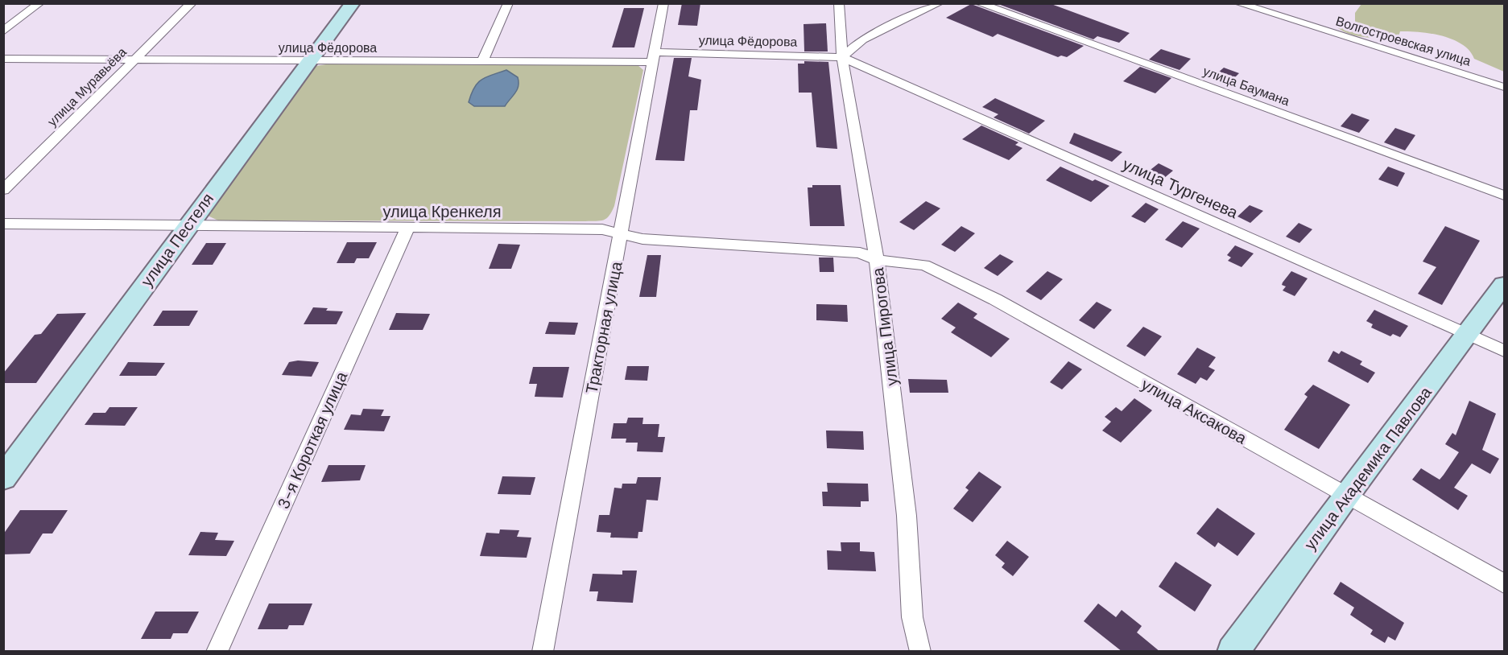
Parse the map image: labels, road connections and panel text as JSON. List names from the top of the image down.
{
  "streets": {
    "street": [
      "улица Фёдорова",
      "Волгостроевская улица",
      "улица Баумана",
      "улица Муравьёва",
      "улица Тургенева",
      "улица Кренкеля",
      "улица Пестеля",
      "улица Пирогова",
      "Тракторная улица",
      "улица Аксакова",
      "3-я Короткая улица",
      "улица Академика Павлова"
    ]
  },
  "crossings": [
    ["улица Фёдорова", "улица Муравьёва"],
    ["улица Фёдорова", "улица Тургенева"],
    ["улица Фёдорова", "улица Пестеля"],
    ["улица Фёдорова", "улица Пирогова"],
    ["улица Фёдорова", "Тракторная улица"],
    ["улица Тургенева", "улица Пирогова"],
    ["улица Тургенева", "улица Академика Павлова"],
    ["улица Кренкеля", "улица Пестеля"],
    ["улица Кренкеля", "улица Пирогова"],
    ["улица Кренкеля", "Тракторная улица"],
    ["улица Кренкеля", "улица Аксакова"],
    ["улица Кренкеля", "3-я Короткая улица"],
    ["улица Пирогова", "улица Аксакова"],
    ["улица Аксакова", "улица Академика Павлова"]
  ]
}
